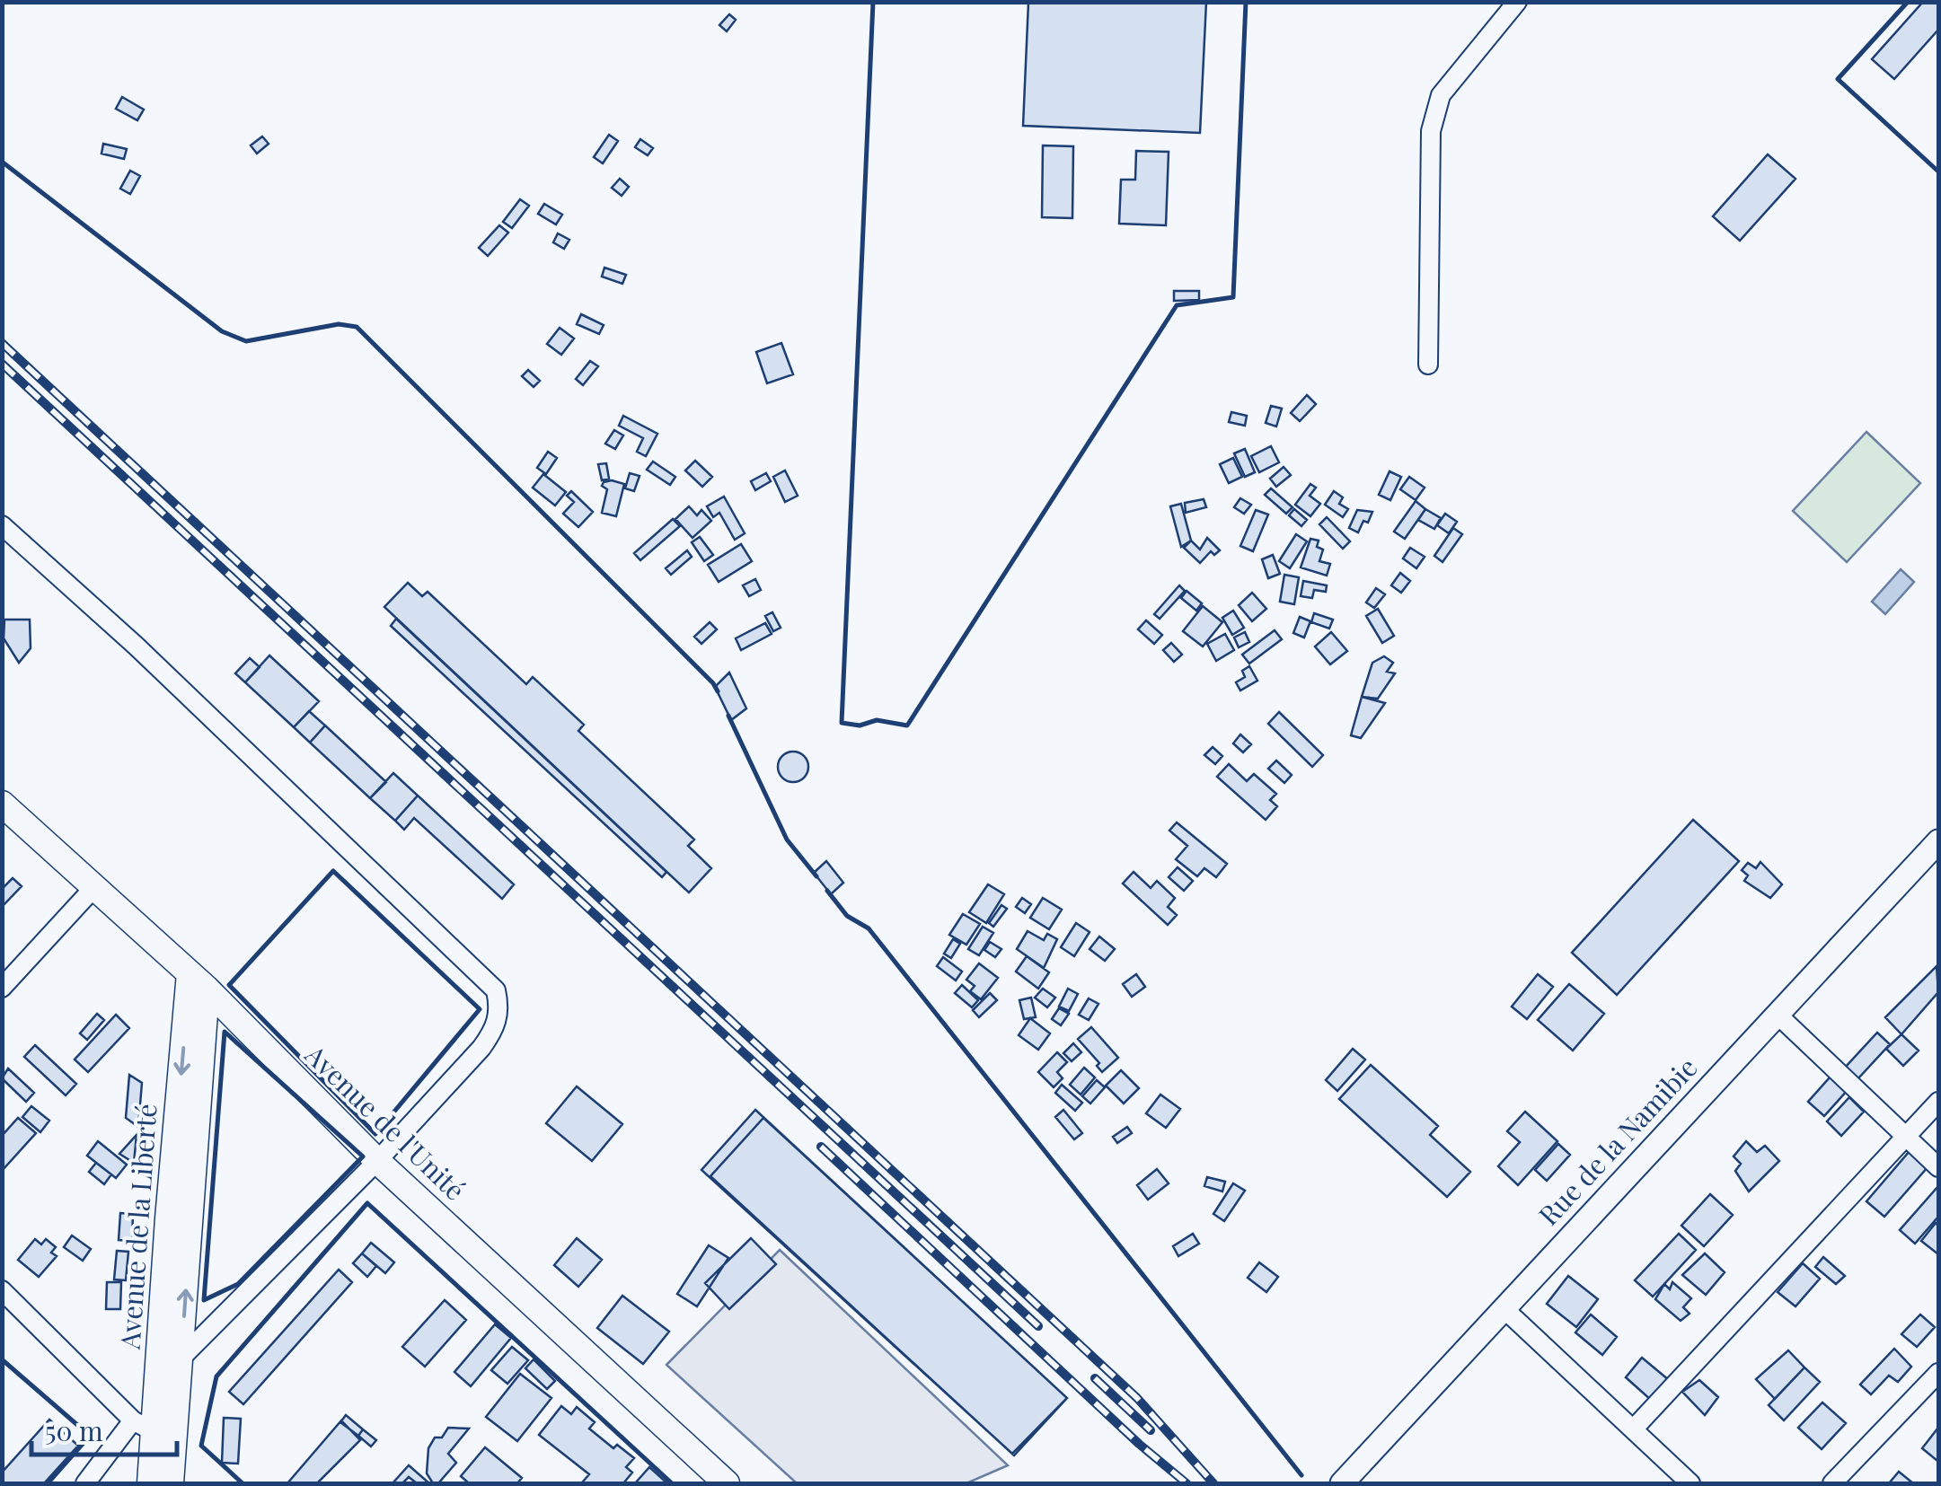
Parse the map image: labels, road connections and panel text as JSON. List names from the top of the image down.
{
  "streets": {
    "main road": ["Avenue de l'Unité", "Avenue de la Liberté"],
    "street": ["Rue de la Namibie"]
  },
  "crossings": [
    ["Avenue de l'Unité", "Avenue de la Liberté"]
  ],
  "scale_bar": "50 m"
}
